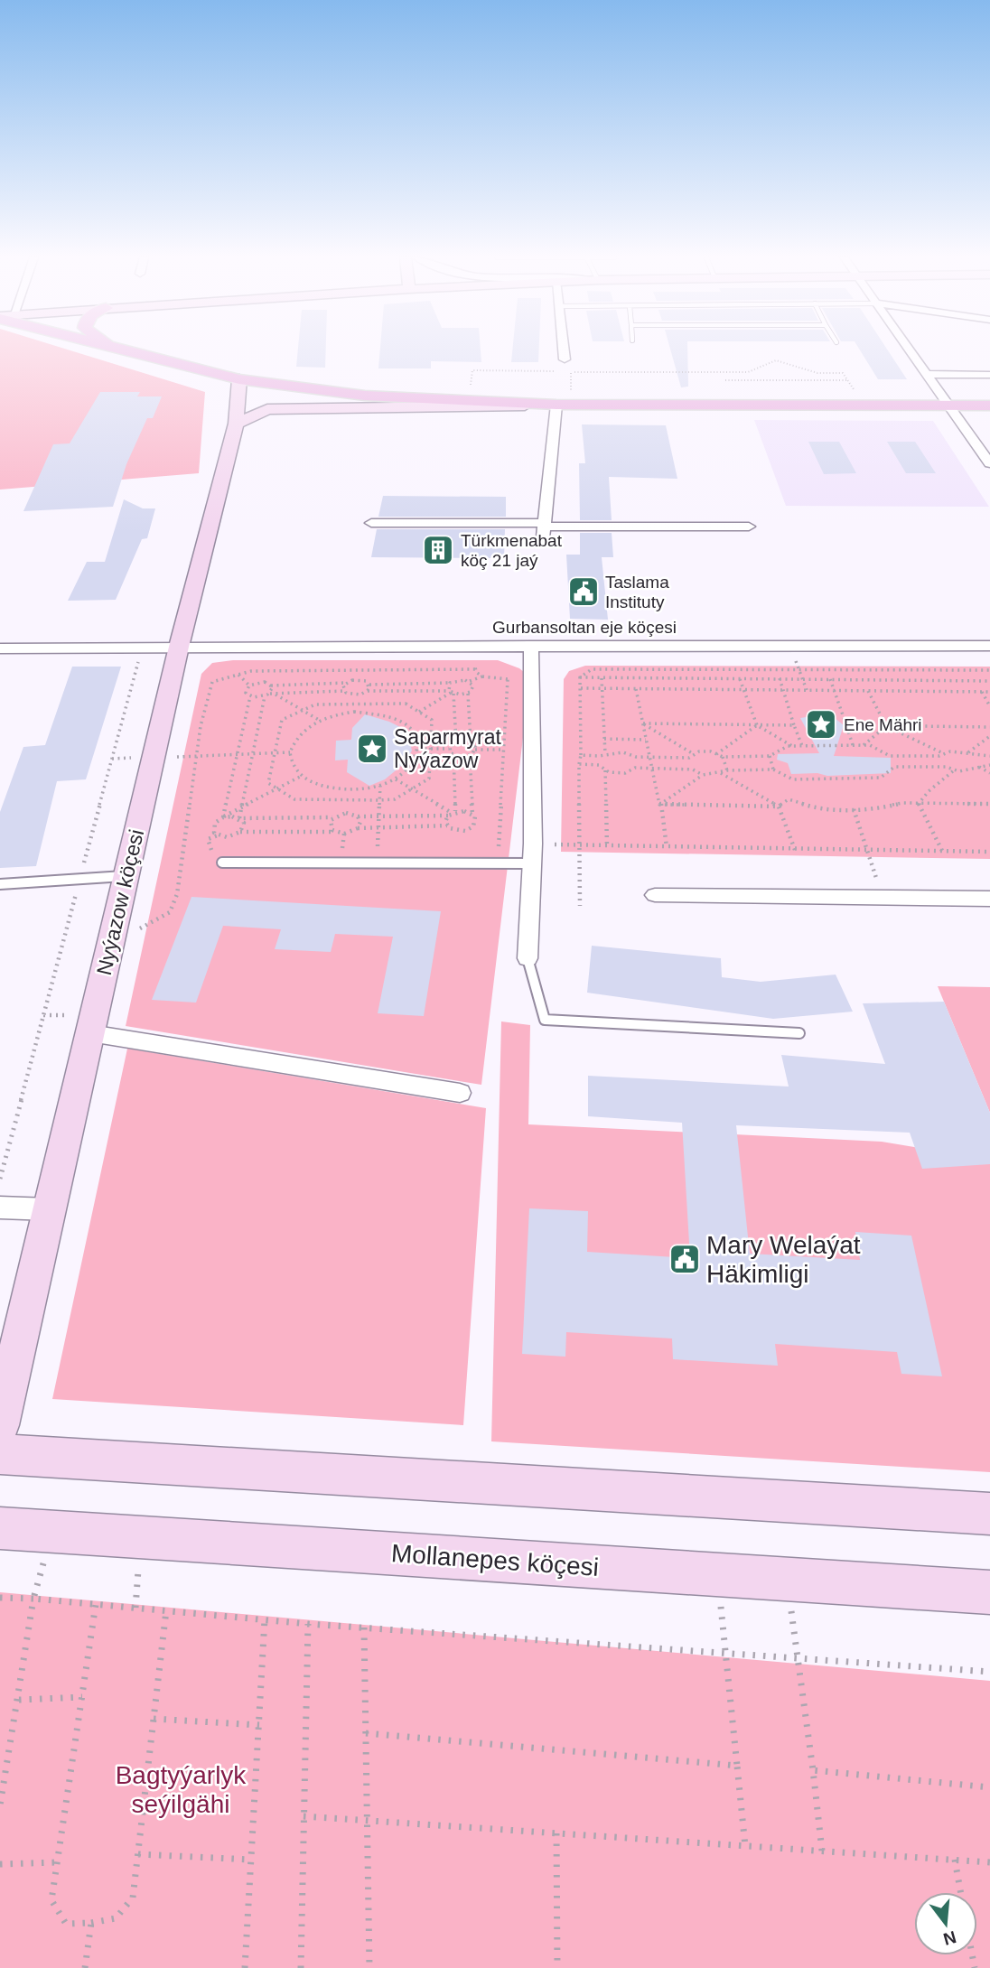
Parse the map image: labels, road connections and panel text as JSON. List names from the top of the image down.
{
  "streets": {
    "street": ["Gurbansoltan eje köçesi", "Nyýazow köçesi", "Mollanepes köçesi"]
  },
  "crossings": [
    ["Gurbansoltan eje köçesi", "Nyýazow köçesi"]
  ],
  "parks": ["Bagtyýarlyk seýilgähi"],
  "places": {
    "building": ["Türkmenabat köç 21 jaý"],
    "public building": ["Taslama Instituty", "Mary Welaýat Häkimligi"],
    "place": ["Ene Mähri", "Saparmyrat Nyýazow"]
  },
  "north": "bottom"
}
